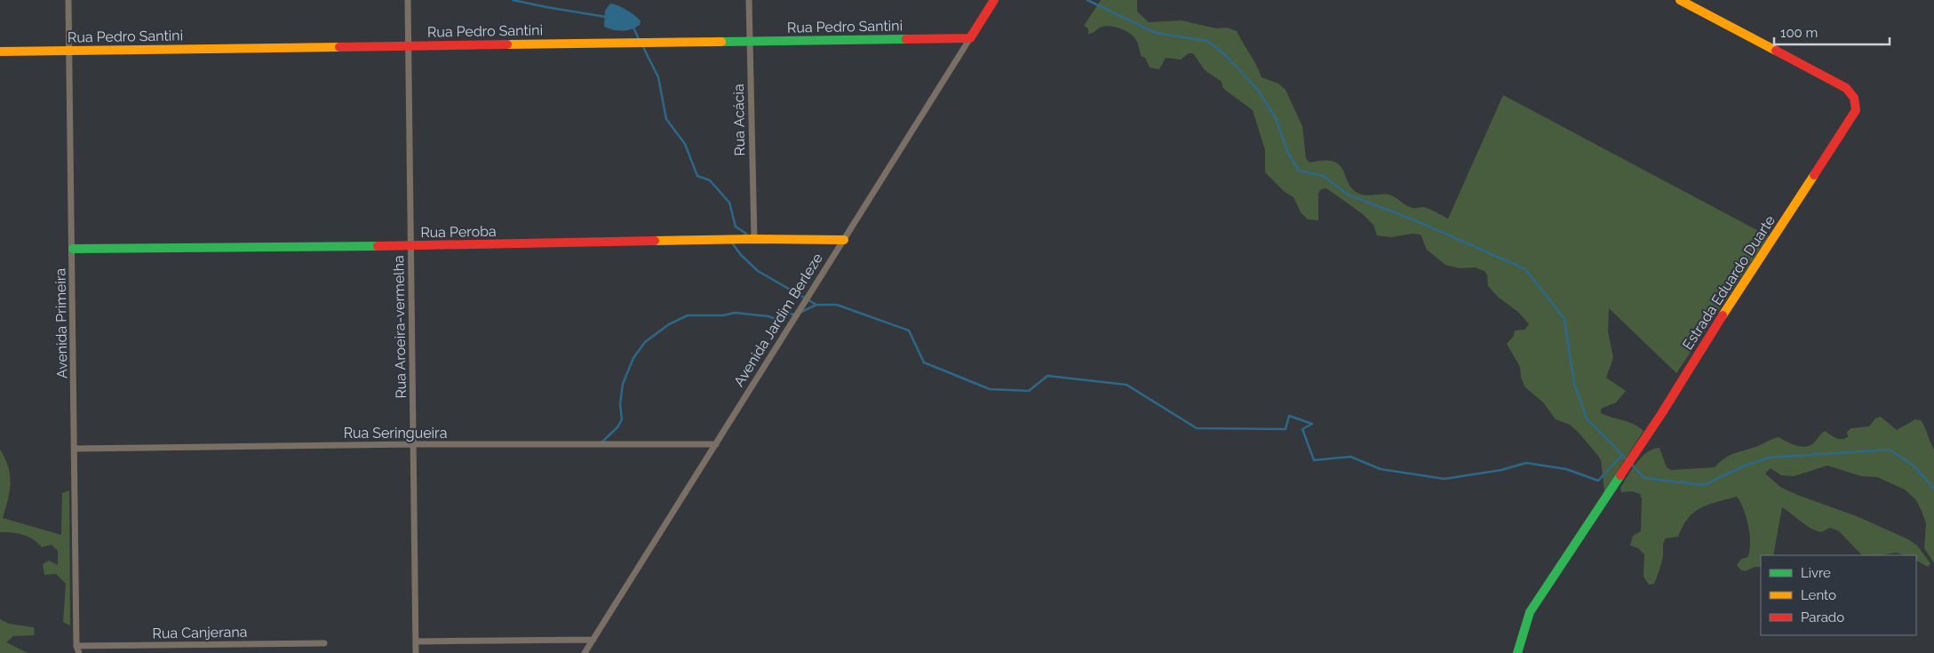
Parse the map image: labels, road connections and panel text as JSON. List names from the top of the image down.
{
  "streets": {
    "street": [
      "Rua Pedro Santini",
      "Rua Acácia",
      "Rua Peroba",
      "Estrada Eduardo Duarte",
      "Avenida Jardim Berleze",
      "Avenida Primeira",
      "Rua Aroeira-vermelha",
      "Rua Seringueira",
      "Rua Canjerana"
    ]
  },
  "crossings": [
    ["Rua Pedro Santini", "Rua Acácia"],
    ["Rua Pedro Santini", "Avenida Jardim Berleze"],
    ["Rua Pedro Santini", "Avenida Primeira"],
    ["Rua Pedro Santini", "Rua Aroeira-vermelha"],
    ["Rua Acácia", "Rua Peroba"],
    ["Rua Peroba", "Avenida Jardim Berleze"],
    ["Rua Peroba", "Avenida Primeira"],
    ["Rua Peroba", "Rua Aroeira-vermelha"],
    ["Avenida Jardim Berleze", "Rua Seringueira"],
    ["Avenida Primeira", "Rua Seringueira"],
    ["Avenida Primeira", "Rua Canjerana"],
    ["Rua Aroeira-vermelha", "Rua Seringueira"]
  ],
  "legend": ["Livre", "Lento", "Parado"],
  "scale_bar": "100 m"
}
